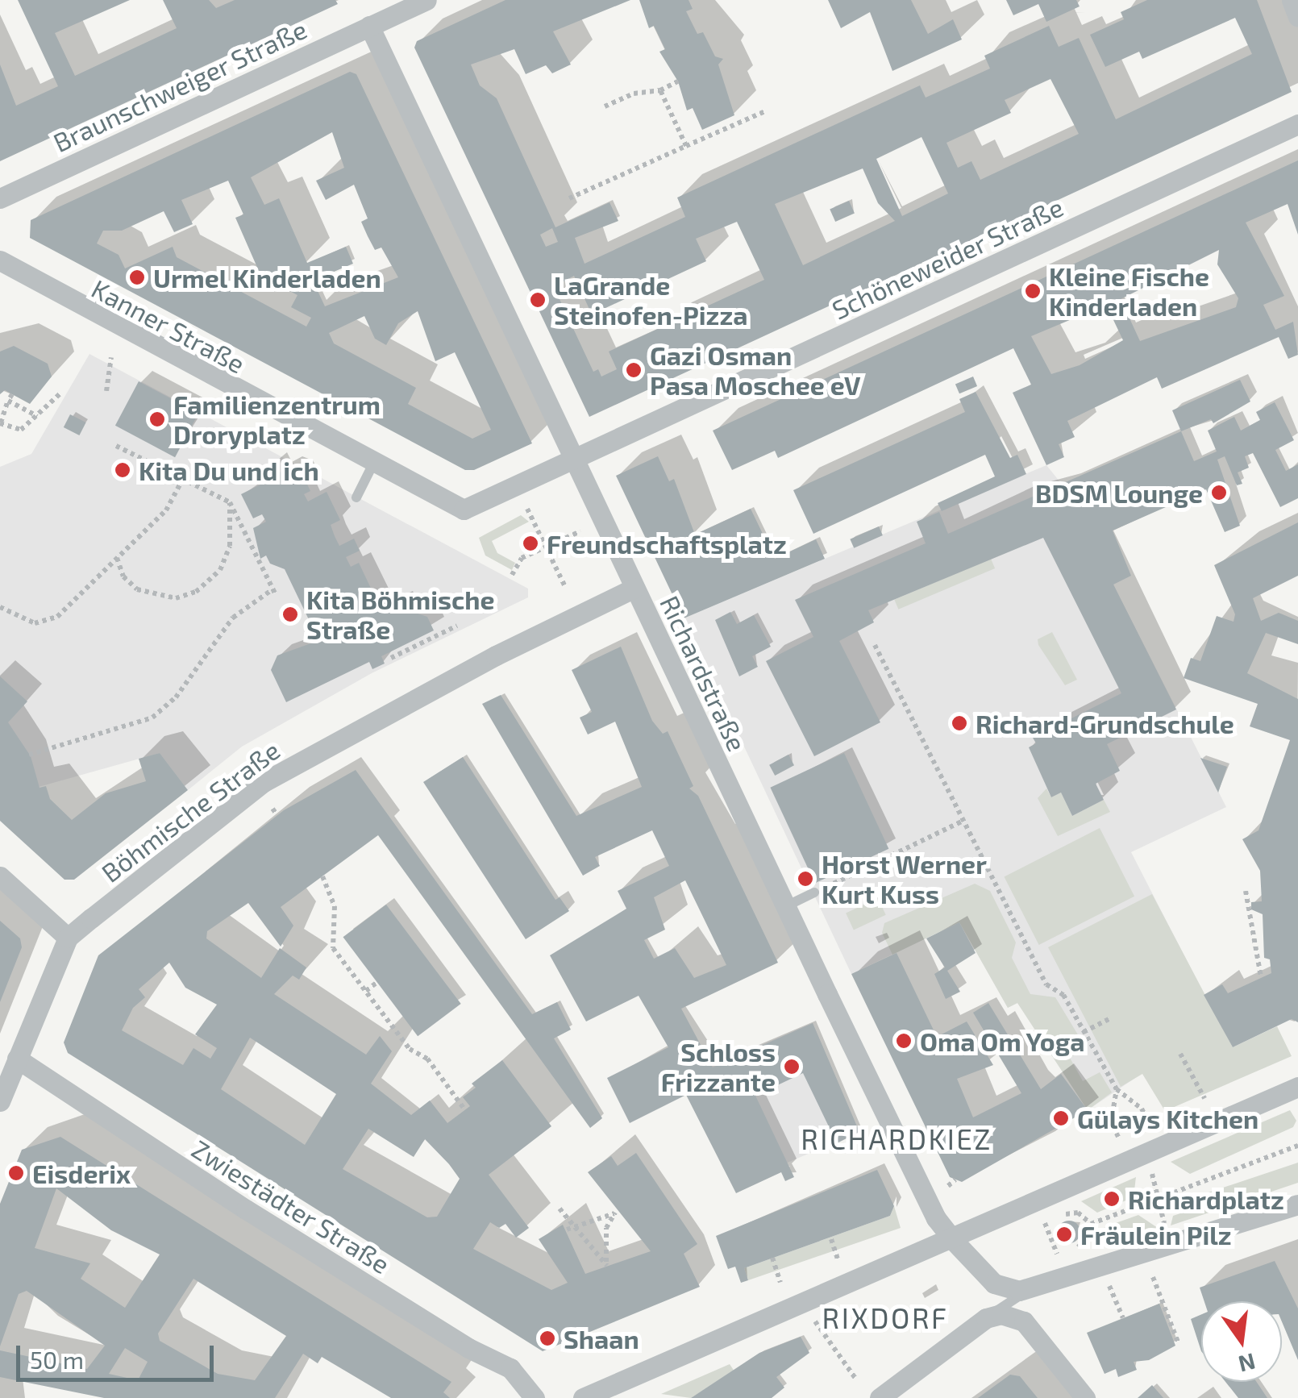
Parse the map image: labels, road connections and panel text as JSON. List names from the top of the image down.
{
  "streets": {
    "street": [
      "Braunschweiger Straße",
      "Schöneweider Straße",
      "Kanner Straße",
      "Richardstraße",
      "Böhmische Straße",
      "Zwiestädter Straße"
    ]
  },
  "crossings": [
    ["Braunschweiger Straße", "Richardstraße"],
    ["Schöneweider Straße", "Kanner Straße"],
    ["Schöneweider Straße", "Richardstraße"],
    ["Kanner Straße", "Richardstraße"],
    ["Richardstraße", "Böhmische Straße"],
    ["Böhmische Straße", "Zwiestädter Straße"]
  ],
  "districts": ["RICHARDKIEZ", "RIXDORF"],
  "places": [
    "Urmel Kinderladen",
    "Kleine Fische Kinderladen",
    "LaGrande Steinofen-Pizza",
    "Gazi Osman Pasa Moschee eV",
    "Familienzentrum Droryplatz",
    "Kita Du und ich",
    "BDSM Lounge",
    "Freundschaftsplatz",
    "Kita Böhmische Straße",
    "Richard-Grundschule",
    "Horst Werner Kurt Kuss",
    "Oma Om Yoga",
    "Schloss Frizzante",
    "Gülays Kitchen",
    "Eisderix",
    "Richardplatz",
    "Fräulein Pilz",
    "Shaan"
  ],
  "scale_bar": "50 m",
  "north": "bottom"
}
